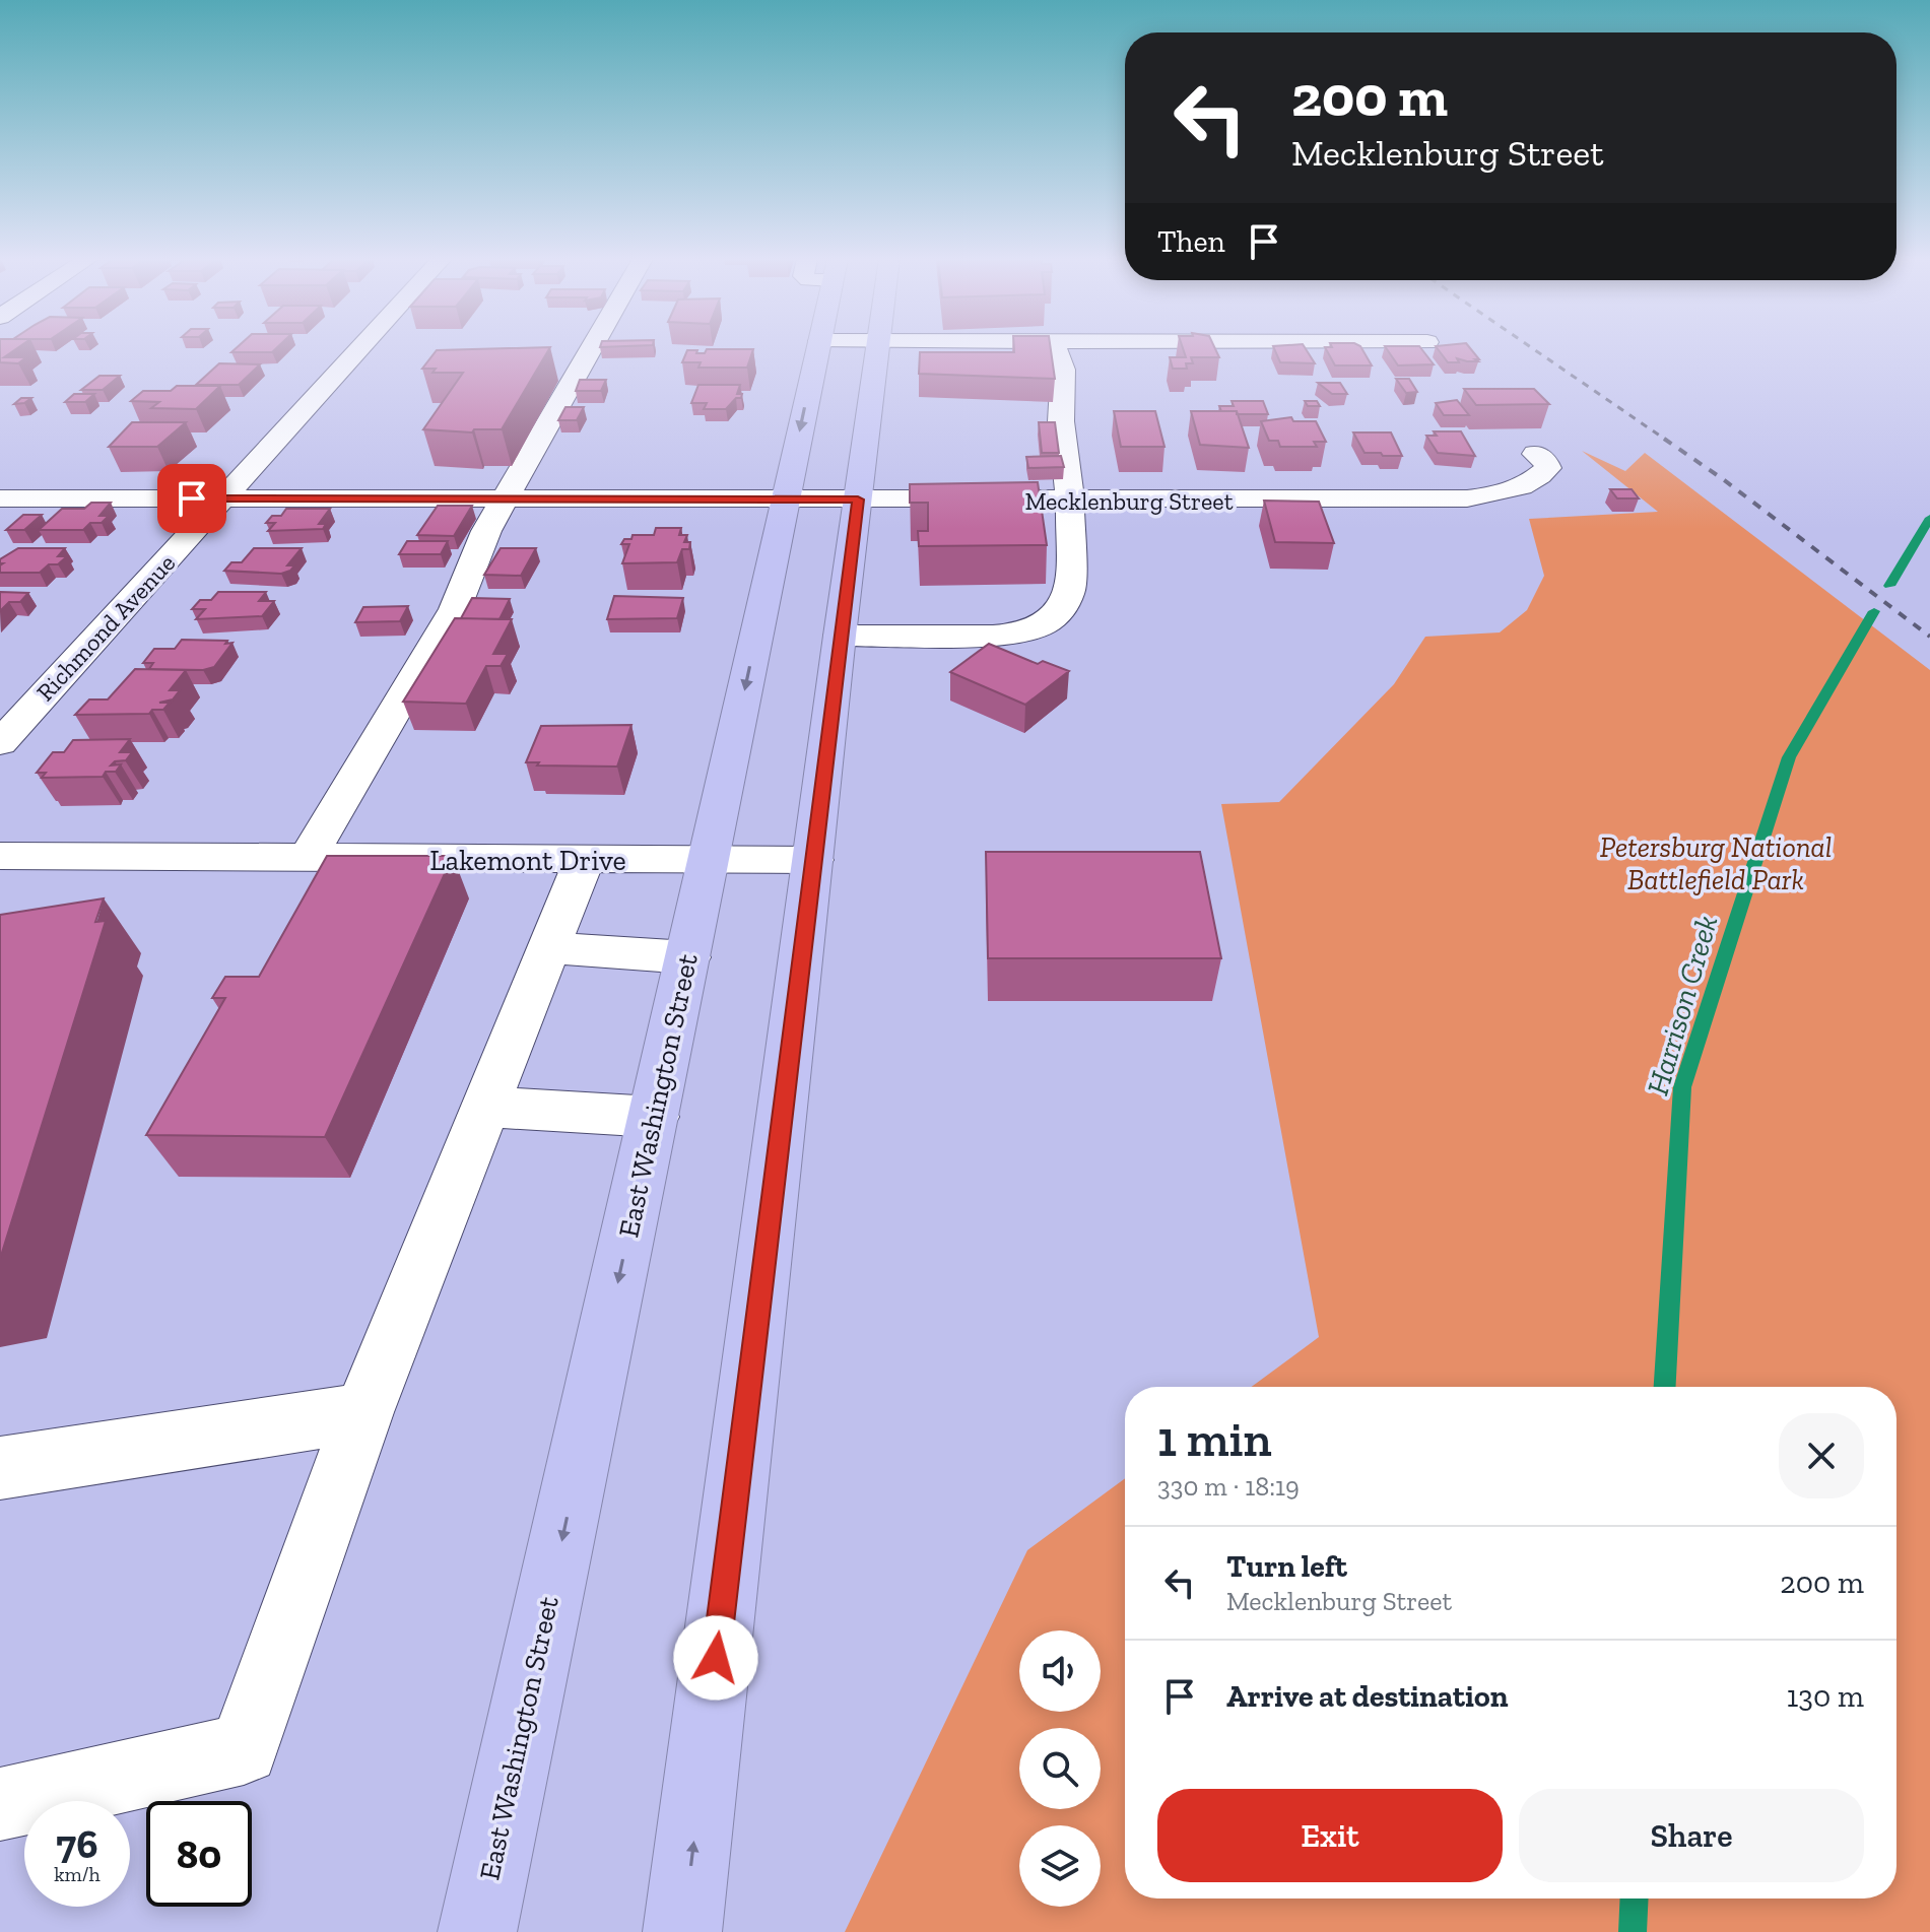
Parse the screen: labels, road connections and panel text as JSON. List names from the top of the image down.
{
  "streets": {
    "highway": ["East Washington Street"],
    "street": ["Mecklenburg Street", "Richmond Avenue", "Lakemont Drive"]
  },
  "crossings": [
    ["Mecklenburg Street", "Richmond Avenue"],
    ["Mecklenburg Street", "East Washington Street"],
    ["Lakemont Drive", "East Washington Street"]
  ],
  "water": ["Harrison Creek"],
  "parks": ["Petersburg National Battlefield Park"],
  "page": {
    "turn": ["200 m", "Mecklenburg Street"],
    "then": "Then",
    "heading": ["1 min", "330 m · 18:19"],
    "list": [
      {
        "name": "Turn left",
        "note": "Mecklenburg Street",
        "value": "200 m"
      },
      {
        "name": "Arrive at destination",
        "value": "130 m"
      }
    ],
    "buttons": ["Exit", "Share"],
    "speed": "76 km/h",
    "limit": "80"
  }
}
